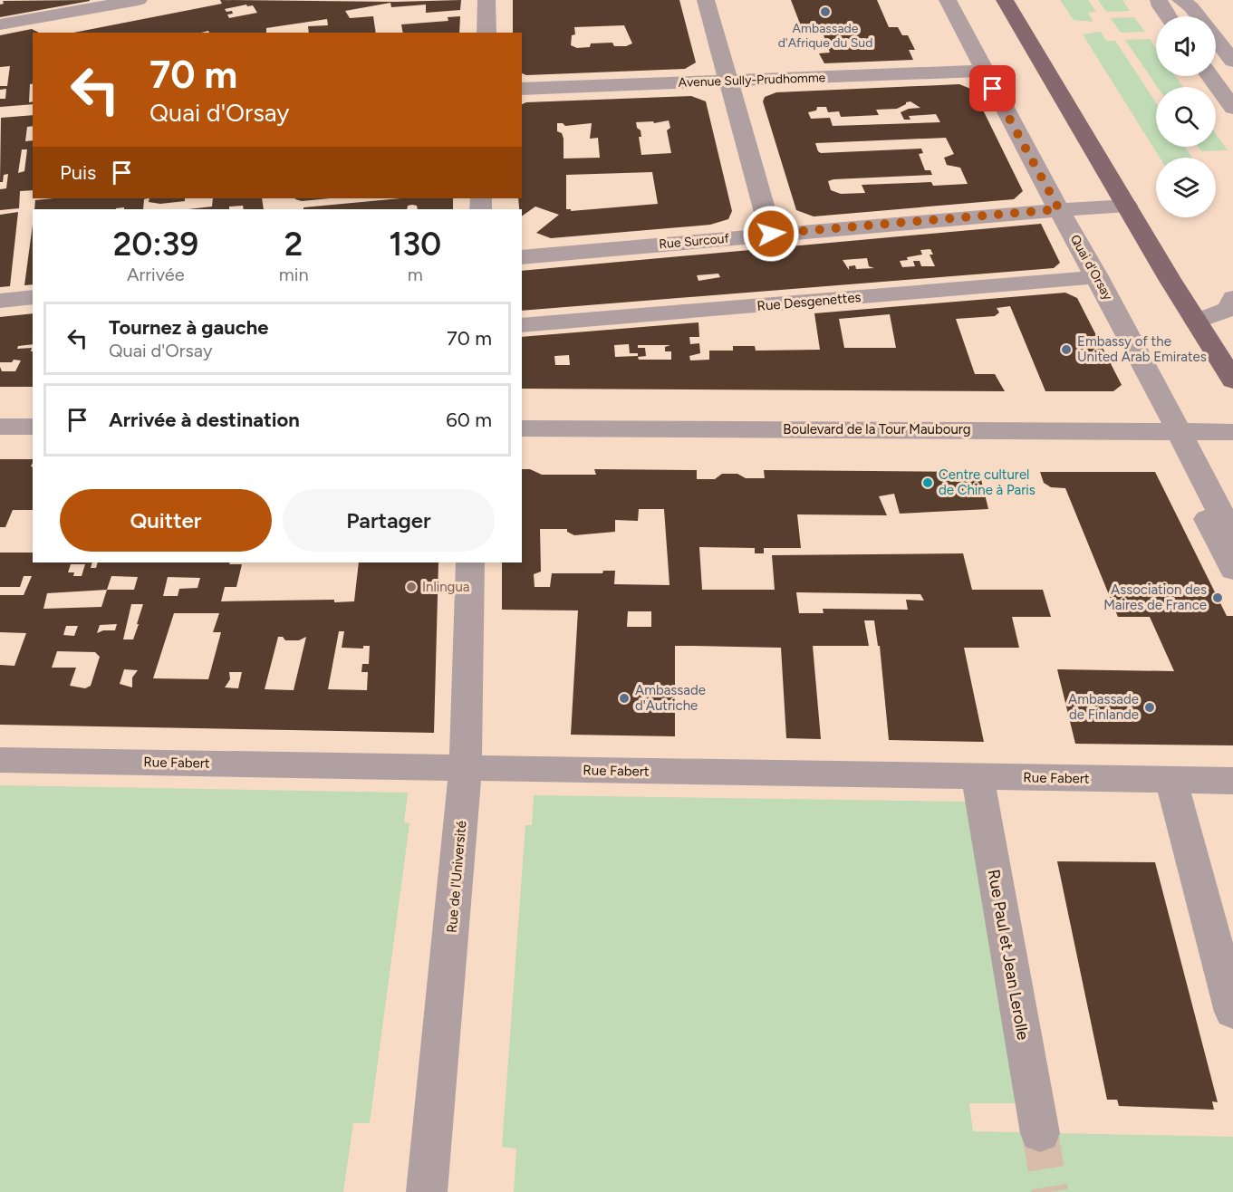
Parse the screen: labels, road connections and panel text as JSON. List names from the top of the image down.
{
  "streets": {
    "street": [
      "Avenue Sully-Prudhomme",
      "Rue Surcouf",
      "Quai d'Orsay",
      "Rue Desgenettes",
      "Boulevard de la Tour Maubourg",
      "Rue Fabert",
      "Rue de l'Université",
      "Rue Paul et Jean Lerolle"
    ]
  },
  "crossings": [
    ["Avenue Sully-Prudhomme", "Quai d'Orsay"],
    ["Rue Surcouf", "Quai d'Orsay"],
    ["Quai d'Orsay", "Rue Desgenettes"],
    ["Quai d'Orsay", "Boulevard de la Tour Maubourg"],
    ["Rue Fabert", "Rue de l'Université"],
    ["Rue Fabert", "Rue Paul et Jean Lerolle"]
  ],
  "places": [
    "Ambassade d'Afrique du Sud",
    "Embassy of the United Arab Emirates",
    "Centre culturel de Chine à Paris",
    "Inlingua",
    "Association des Maires de France",
    "Ambassade d'Autriche",
    "Ambassade de Finlande"
  ],
  "page": {
    "turn": ["70 m", "Quai d'Orsay"],
    "then": "Puis",
    "eta": [
      "20:39",
      "Arrivée",
      "2",
      "min",
      "130",
      "m"
    ],
    "list": [
      {
        "name": "Tournez à gauche",
        "note": "Quai d'Orsay",
        "value": "70 m"
      },
      {
        "name": "Arrivée à destination",
        "value": "60 m"
      }
    ],
    "buttons": ["Quitter", "Partager"]
  }
}
